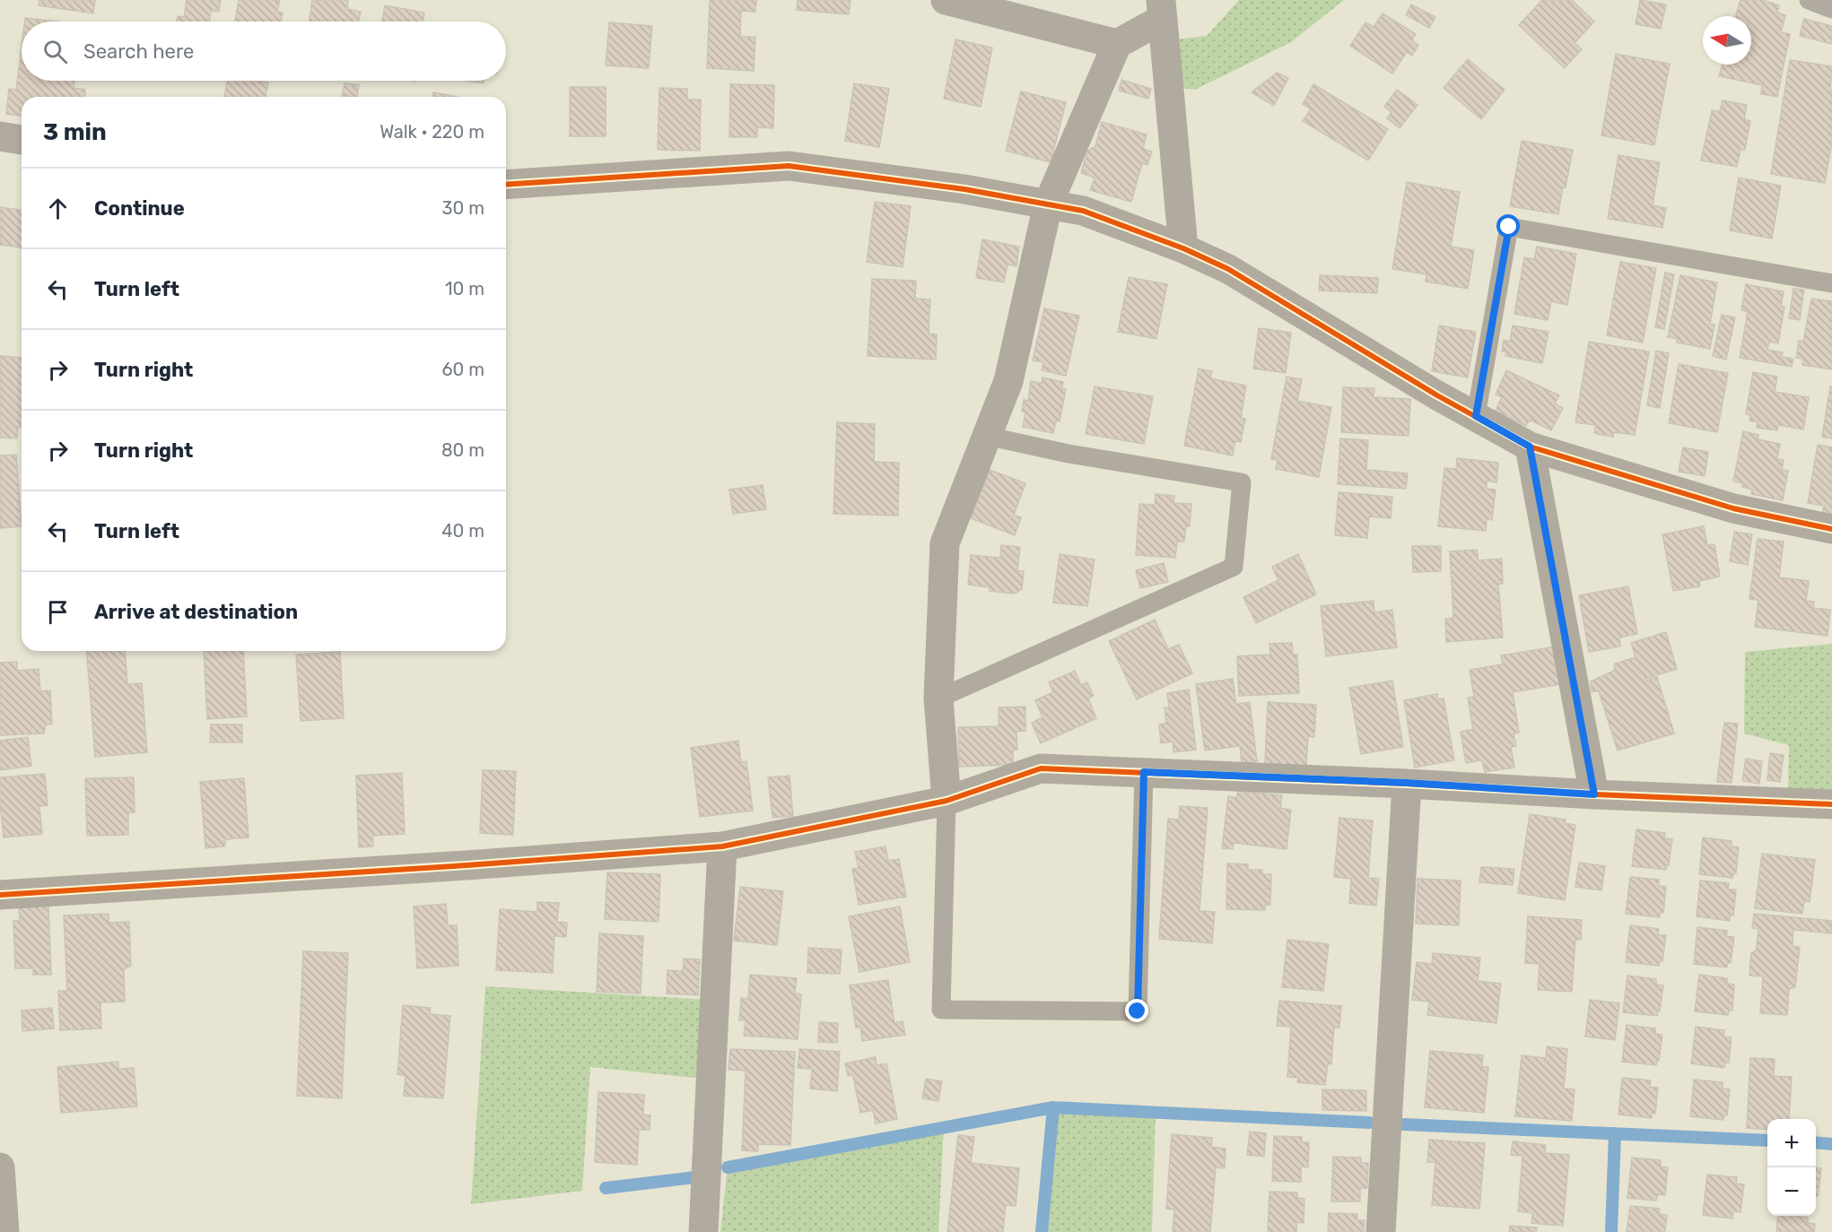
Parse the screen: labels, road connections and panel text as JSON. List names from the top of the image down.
{
  "north": "left",
  "page": {
    "search": "Search here",
    "heading": ["3 min", "Walk · 220 m"],
    "list": [
      ["Continue", "30 m"],
      ["Turn left", "10 m"],
      ["Turn right", "60 m"],
      ["Turn right", "80 m"],
      ["Turn left", "40 m"],
      "Arrive at destination"
    ],
    "map_buttons": ["+", "−"]
  }
}
